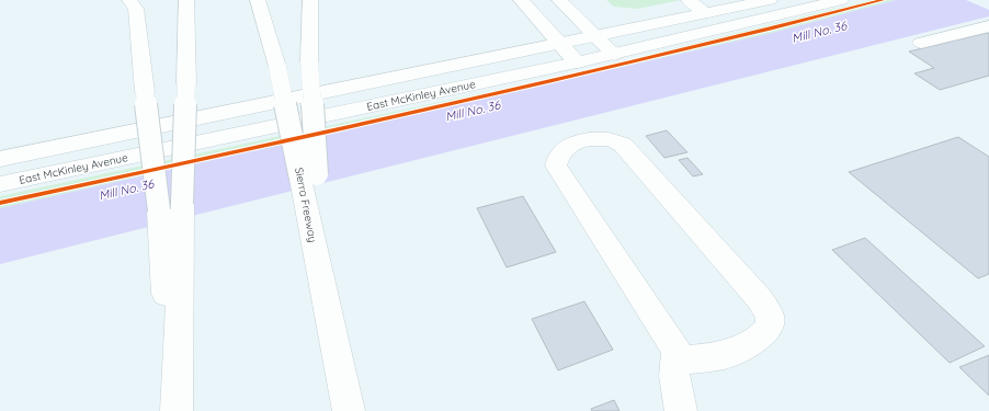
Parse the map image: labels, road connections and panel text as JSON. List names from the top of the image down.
{
  "streets": {
    "main road": ["East McKinley Avenue", "Sierra Freeway"]
  },
  "water": ["Mill No. 36"]
}
